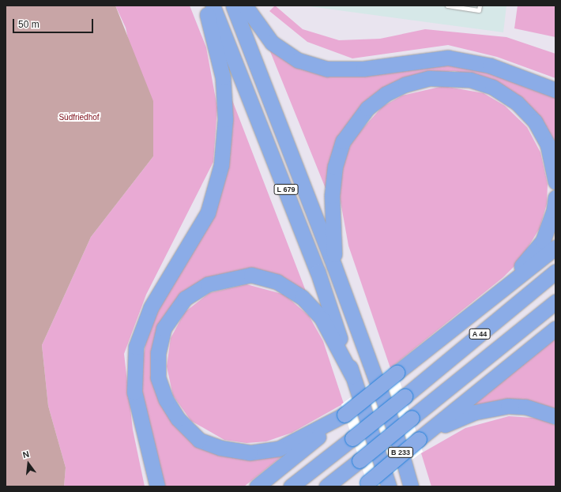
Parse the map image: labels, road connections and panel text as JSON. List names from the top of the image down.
{
  "streets": {
    "highway": ["L 679", "A 44", "B 233"]
  },
  "crossings": [
    ["L 679", "B 233"]
  ],
  "parks": ["Südfriedhof"],
  "scale_bar": "50 m",
  "north": "top"
}
